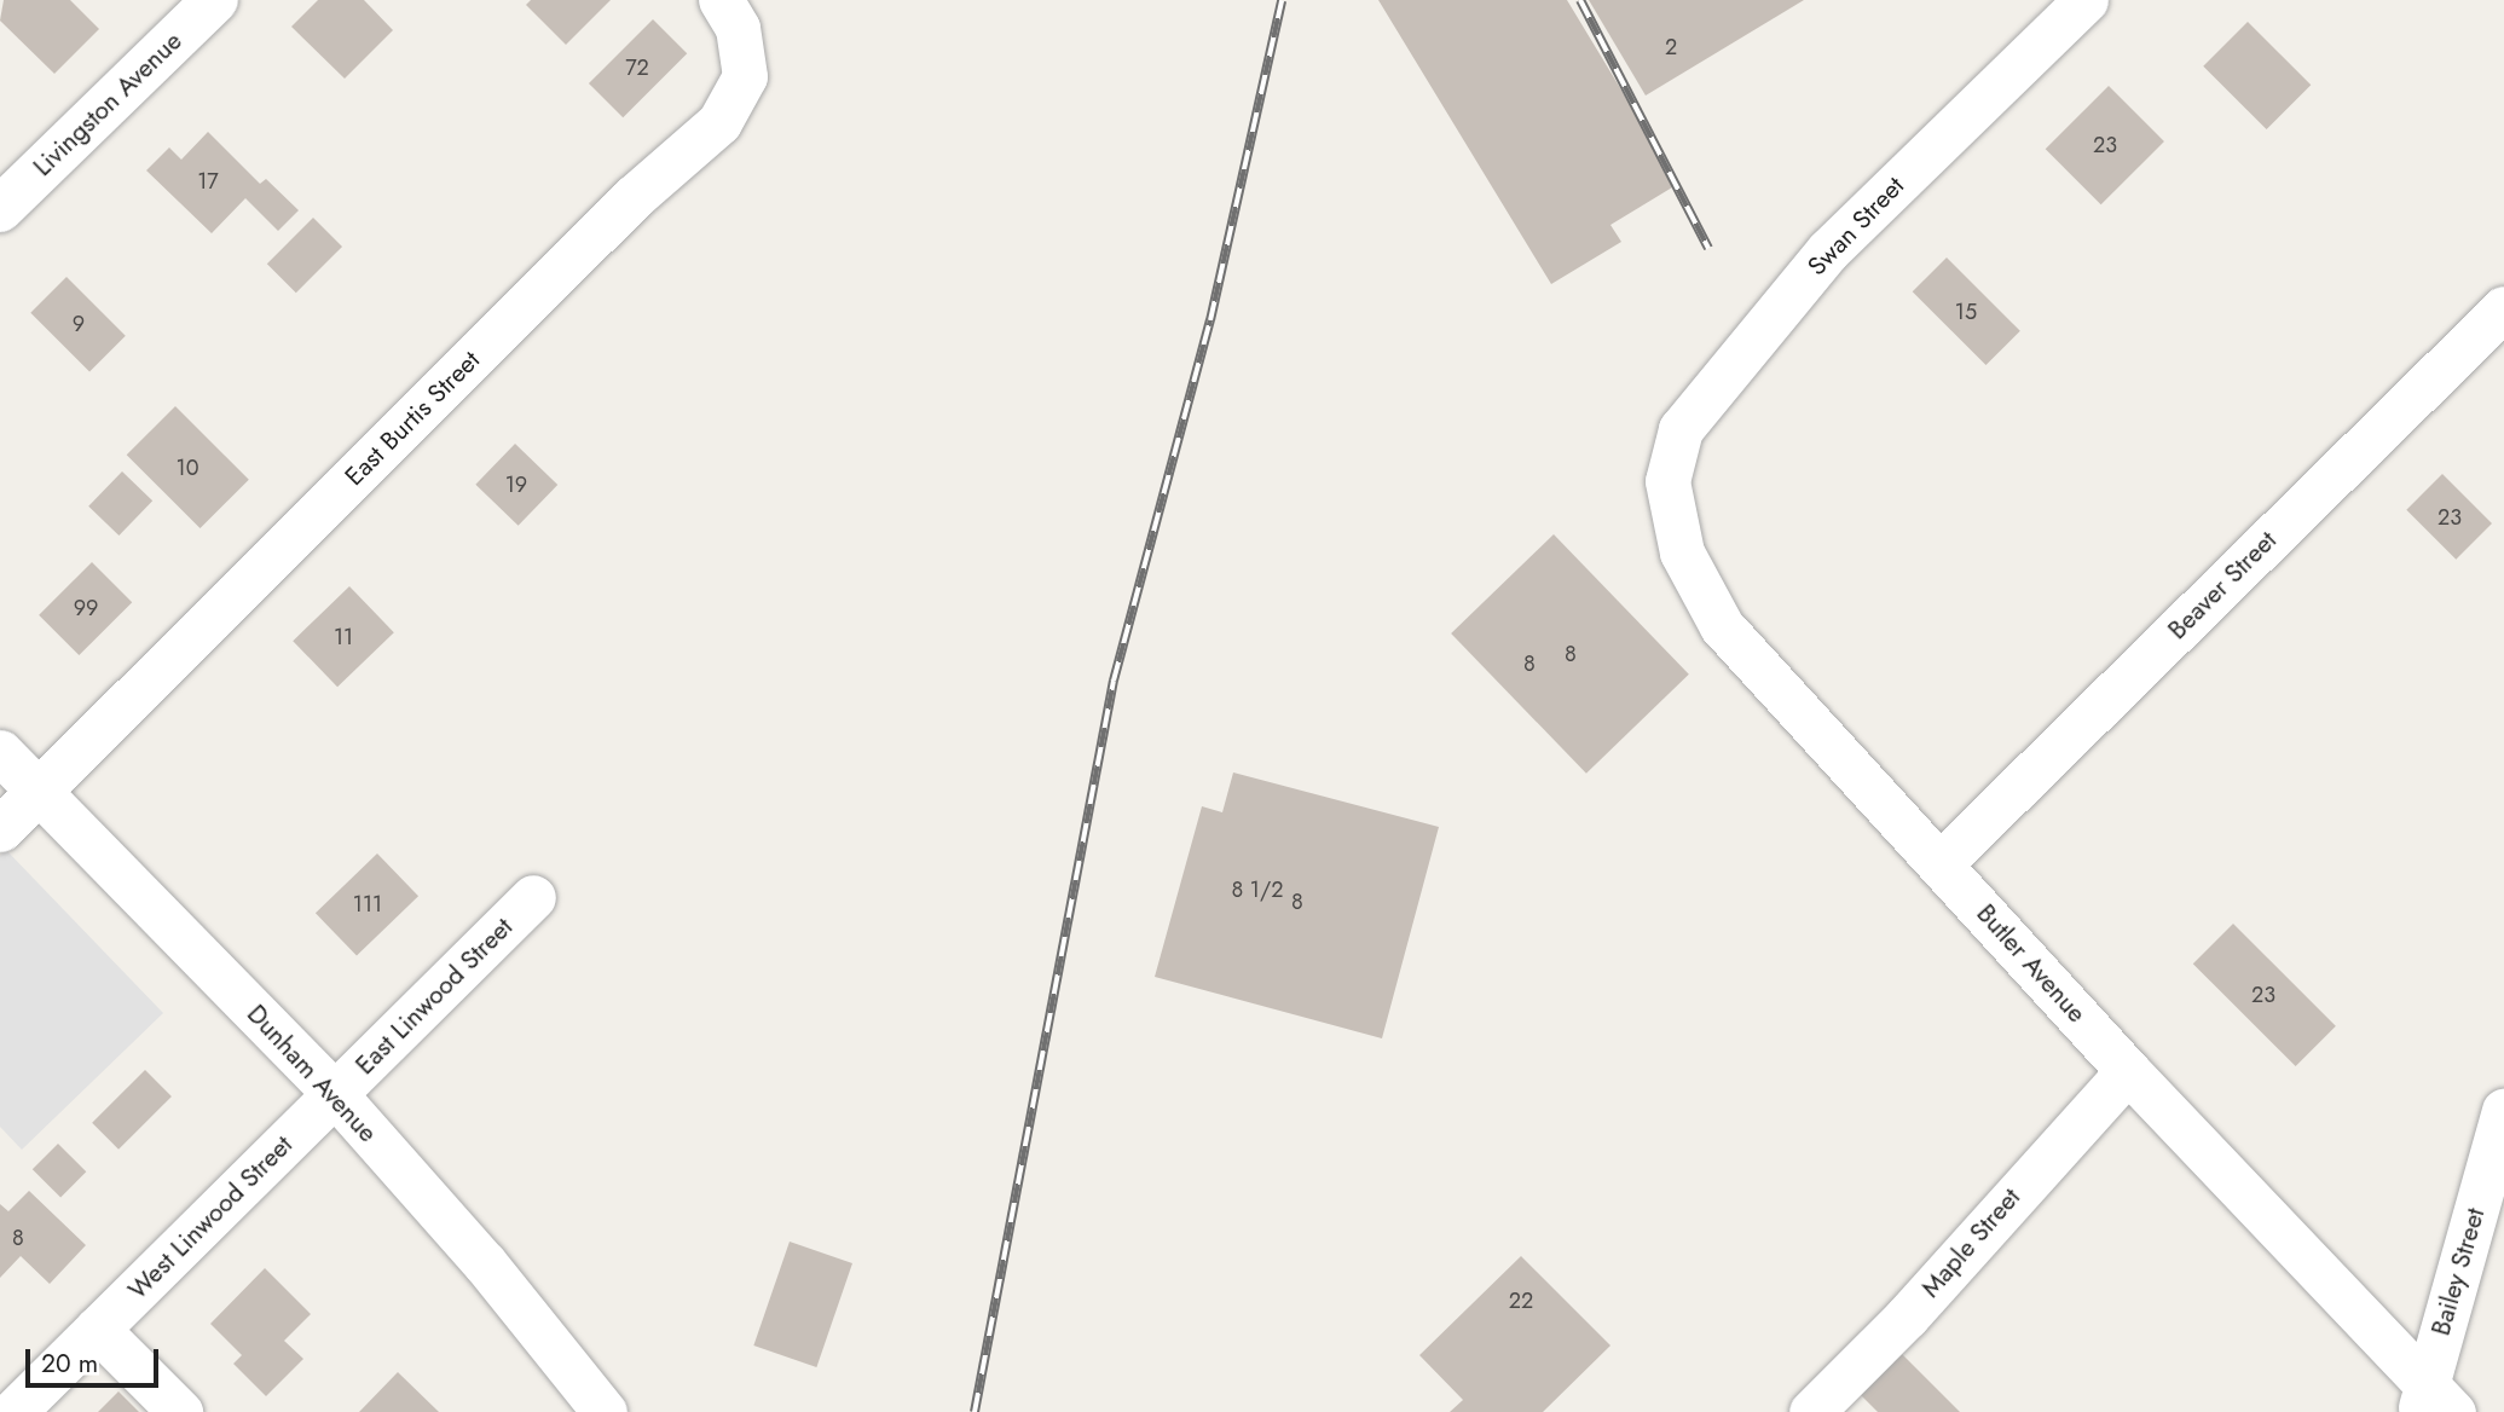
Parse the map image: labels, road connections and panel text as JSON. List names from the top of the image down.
{
  "streets": {
    "street": [
      "Livingston Avenue",
      "Swan Street",
      "East Burtis Street",
      "Beaver Street",
      "Butler Avenue",
      "East Linwood Street",
      "Dunham Avenue",
      "West Linwood Street",
      "Maple Street",
      "Bailey Street"
    ]
  },
  "crossings": [
    ["Swan Street", "Butler Avenue"],
    ["East Burtis Street", "Dunham Avenue"],
    ["Beaver Street", "Butler Avenue"],
    ["Butler Avenue", "Maple Street"],
    ["Butler Avenue", "Bailey Street"],
    ["East Linwood Street", "Dunham Avenue"],
    ["East Linwood Street", "West Linwood Street"],
    ["Dunham Avenue", "West Linwood Street"]
  ],
  "house_numbers": [
    "2",
    "72",
    "23",
    "17",
    "15",
    "9",
    "10",
    "19",
    "23",
    "99",
    "11",
    "8",
    "8",
    "8 1/2",
    "8",
    "111",
    "23",
    "8",
    "22"
  ],
  "scale_bar": "20 m"
}
